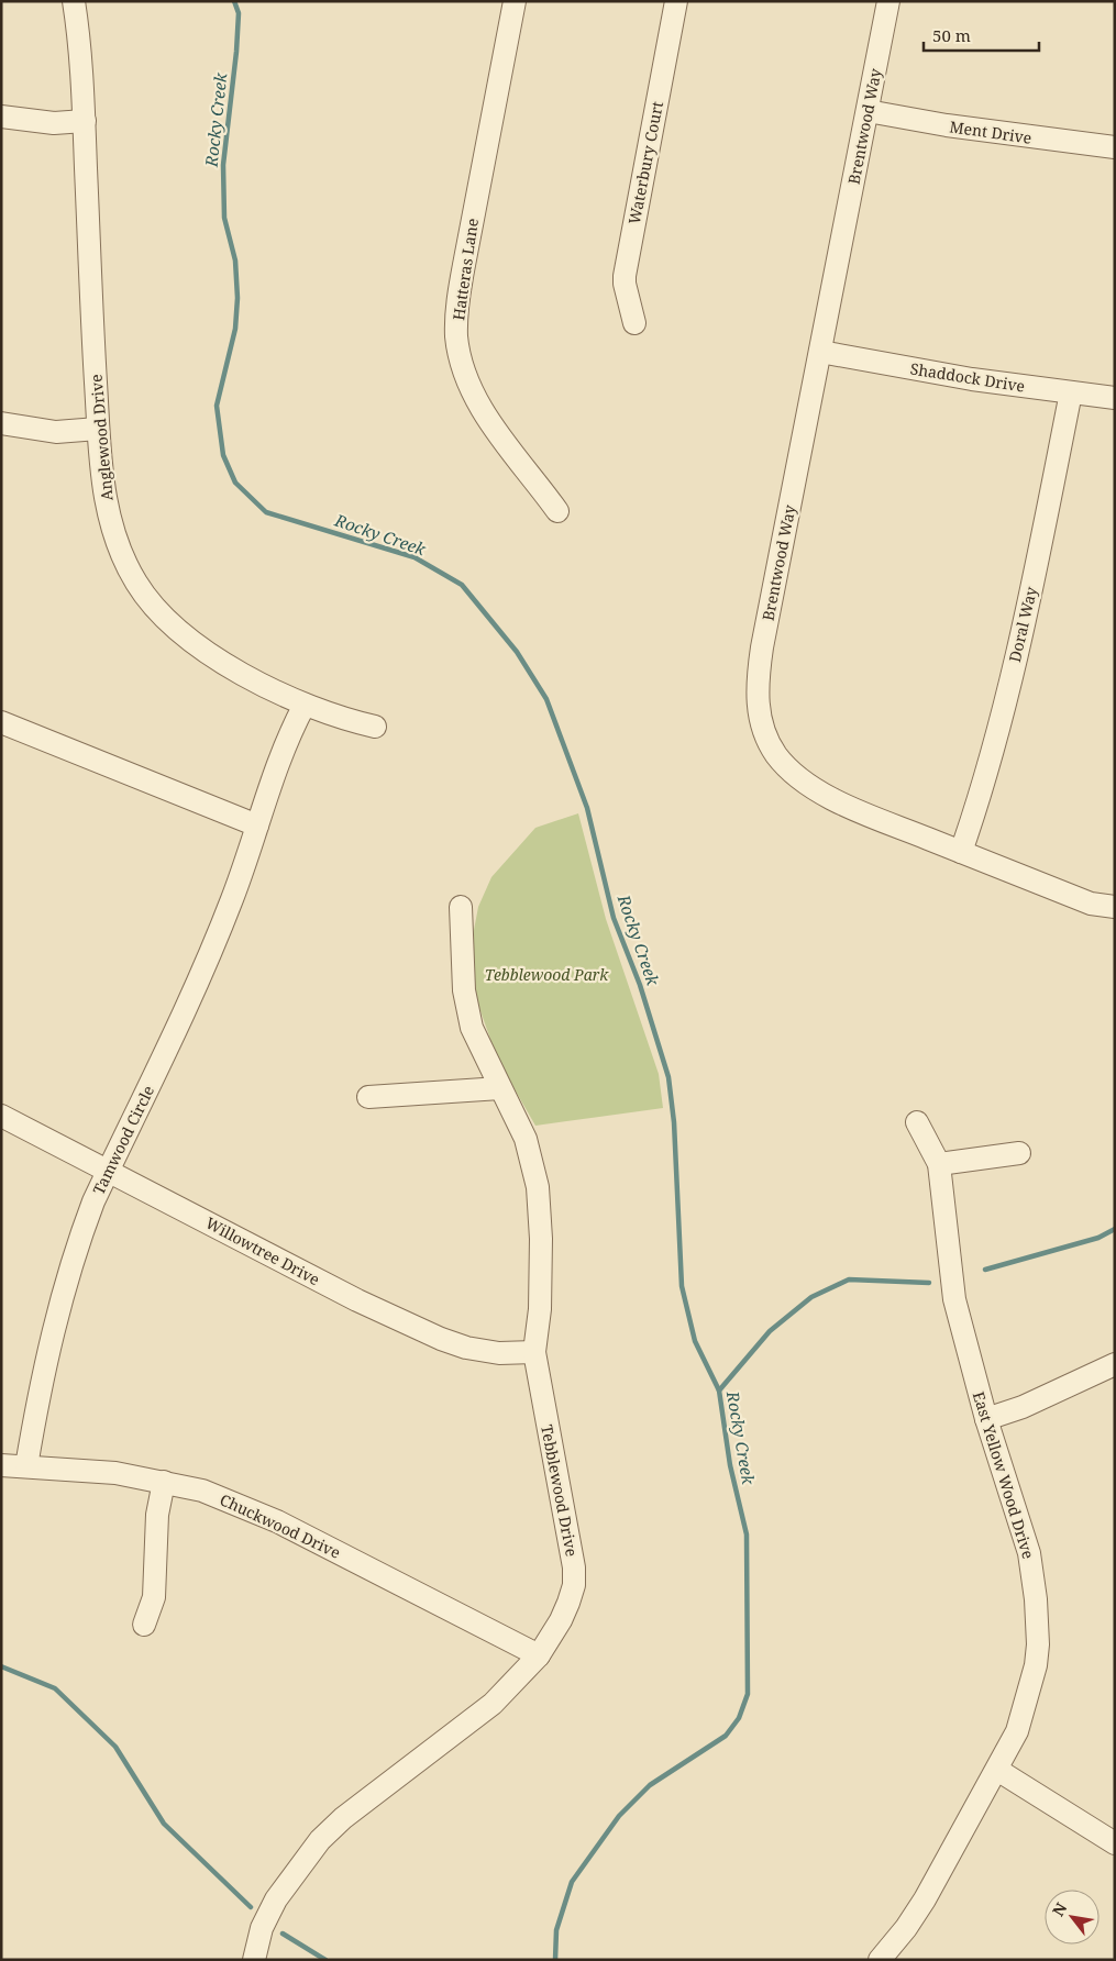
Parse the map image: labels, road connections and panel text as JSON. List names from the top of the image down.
{
  "streets": {
    "street": [
      "Brentwood Way",
      "Ment Drive",
      "Waterbury Court",
      "Hatteras Lane",
      "Shaddock Drive",
      "Anglewood Drive",
      "Doral Way",
      "Tamwood Circle",
      "Willowtree Drive",
      "East Yellow Wood Drive",
      "Tebblewood Drive",
      "Chuckwood Drive"
    ]
  },
  "crossings": [
    ["Brentwood Way", "Ment Drive"],
    ["Brentwood Way", "Shaddock Drive"],
    ["Brentwood Way", "Doral Way"],
    ["Shaddock Drive", "Doral Way"],
    ["Anglewood Drive", "Tamwood Circle"],
    ["Tamwood Circle", "Willowtree Drive"],
    ["Tamwood Circle", "Chuckwood Drive"],
    ["Willowtree Drive", "Tebblewood Drive"],
    ["Tebblewood Drive", "Chuckwood Drive"]
  ],
  "water": ["Rocky Creek"],
  "parks": ["Tebblewood Park"],
  "scale_bar": "50 m",
  "north": "top left"
}
